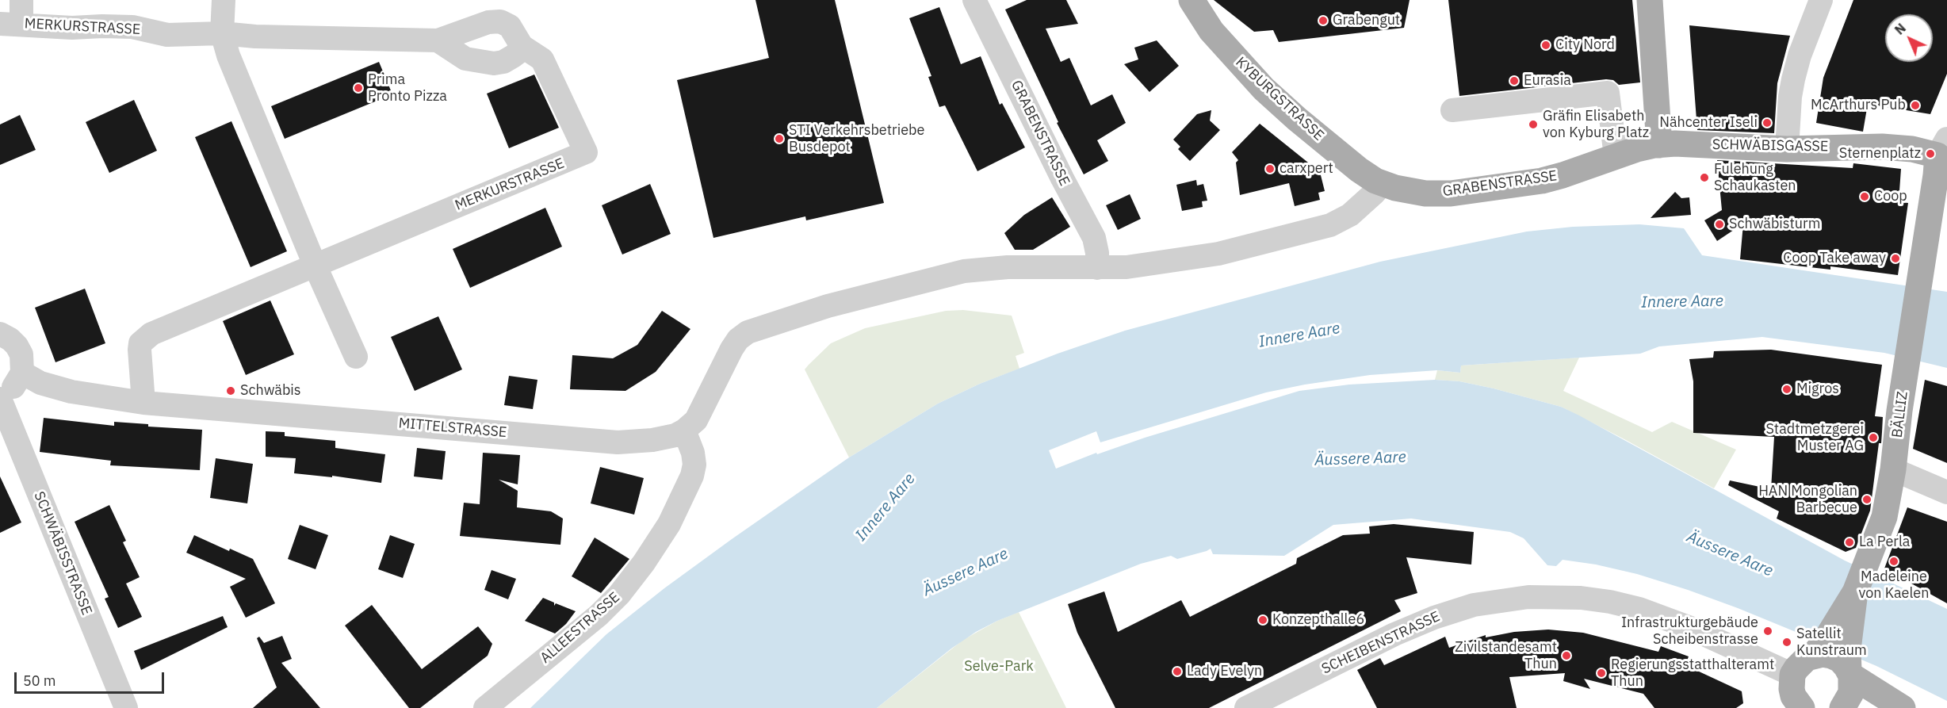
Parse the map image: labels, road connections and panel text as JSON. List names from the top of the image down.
{
  "streets": {
    "main road": [
      "KYBURGSTRASSE",
      "GRABENSTRASSE",
      "SCHWÄBISGASSE",
      "BÄLLIZ"
    ],
    "street": [
      "MERKURSTRASSE",
      "MITTELSTRASSE",
      "SCHWÄBISSTRASSE",
      "ALLEESTRASSE",
      "SCHEIBENSTRASSE"
    ]
  },
  "crossings": [
    ["MERKURSTRASSE", "MITTELSTRASSE"],
    ["KYBURGSTRASSE", "GRABENSTRASSE"],
    ["GRABENSTRASSE", "SCHWÄBISGASSE"],
    ["GRABENSTRASSE", "MITTELSTRASSE"],
    ["SCHWÄBISGASSE", "BÄLLIZ"],
    ["MITTELSTRASSE", "ALLEESTRASSE"]
  ],
  "water": ["Innere Aare", "Äussere Aare"],
  "parks": ["Selve-Park"],
  "places": [
    "Grabengut",
    "City Nord",
    "Eurasia",
    "Prima Pronto Pizza",
    "McArthurs Pub",
    "Nähcenter Iseli",
    "Gräfin Elisabeth von Kyburg Platz",
    "STI Verkehrsbetriebe Busdepot",
    "Sternenplatz",
    "carxpert",
    "Fulehung Schaukasten",
    "Coop",
    "Schwäbisturm",
    "Coop Take away",
    "Migros",
    "Schwäbis",
    "Stadtmetzgerei Muster AG",
    "HAN Mongolian Barbecue",
    "La Perla",
    "Madeleine von Kaelen",
    "Konzepthalle6",
    "Infrastrukturgebäude Scheibenstrasse",
    "Satellit Kunstraum",
    "Zivilstandesamt Thun",
    "Lady Evelyn",
    "Regierungsstatthalteramt Thun"
  ],
  "scale_bar": "50 m",
  "north": "top left"
}
